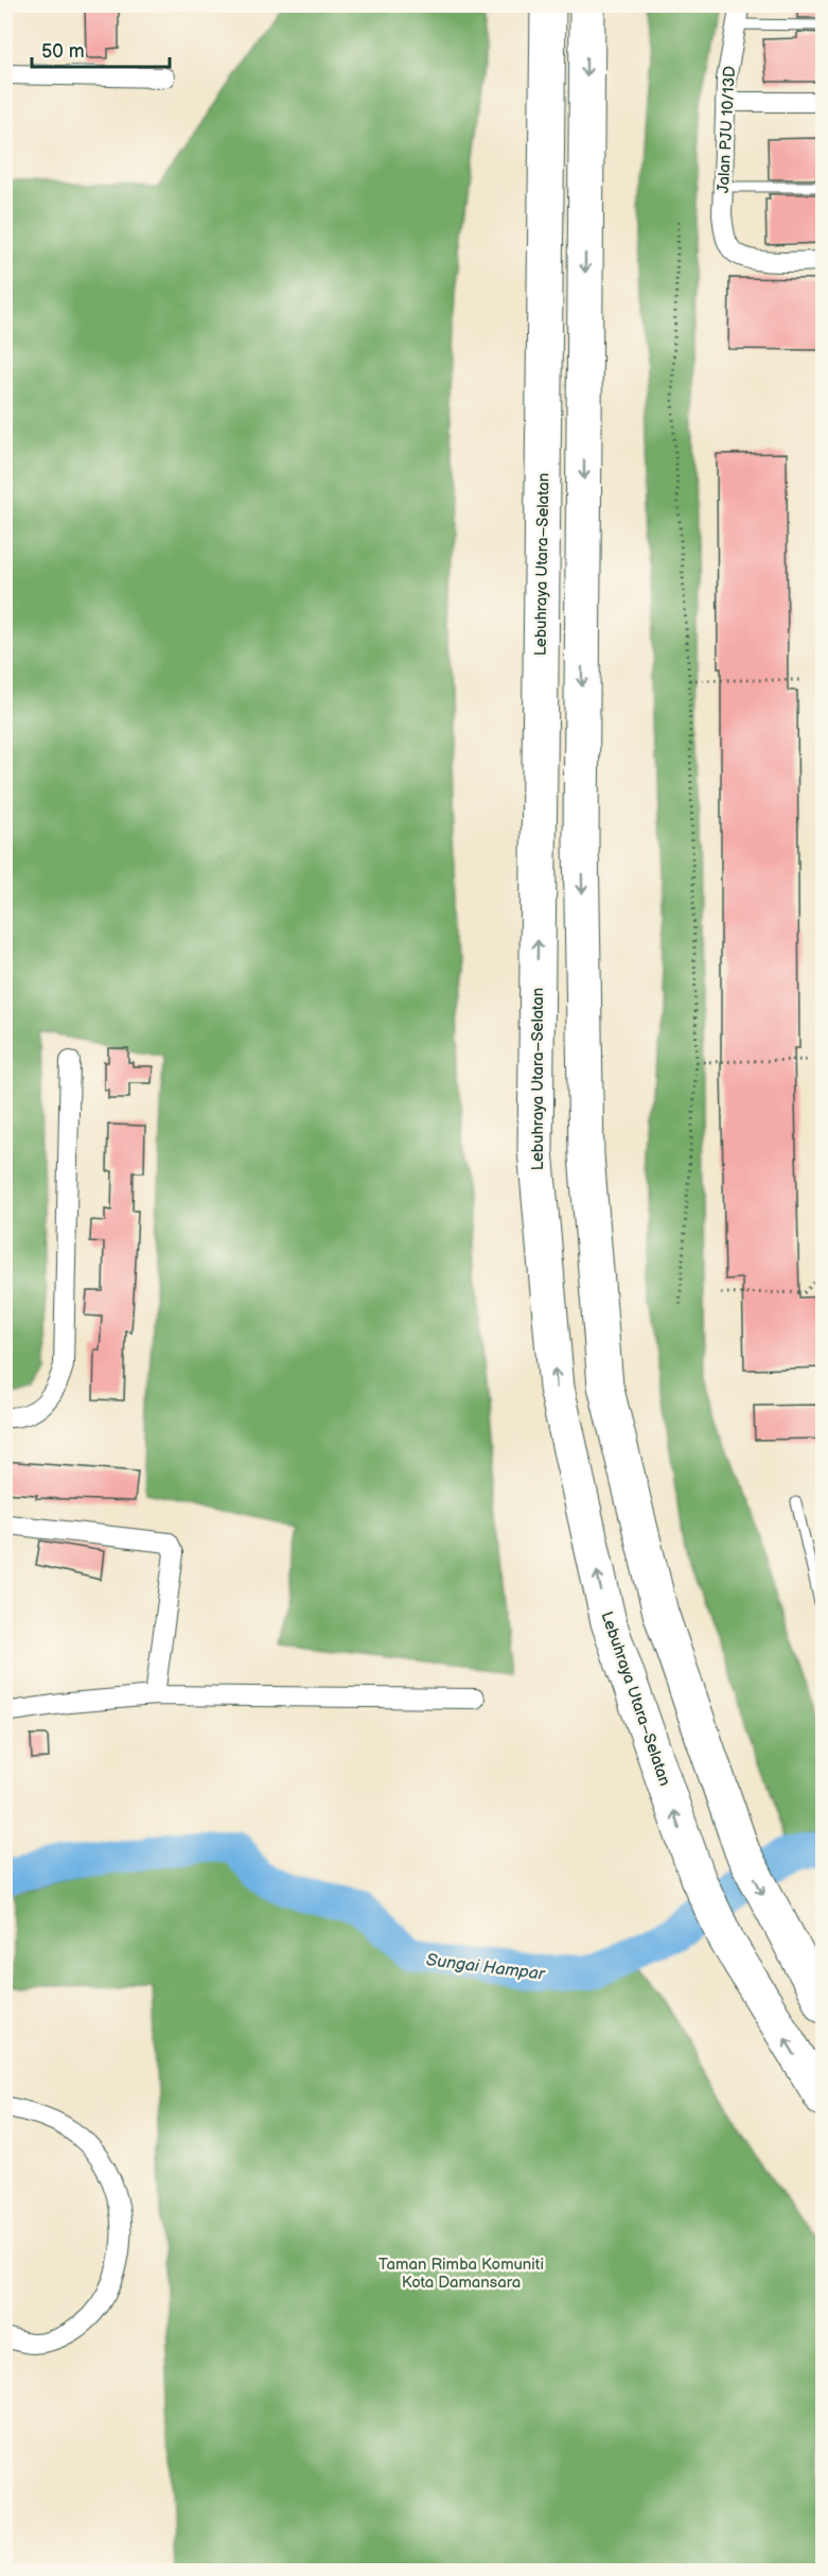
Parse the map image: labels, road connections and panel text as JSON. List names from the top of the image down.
{
  "streets": {
    "highway": ["Lebuhraya Utara–Selatan"],
    "street": ["Jalan PJU 10/13D"]
  },
  "water": ["Sungai Hampar"],
  "parks": ["Taman Rimba Komuniti Kota Damansara"],
  "scale_bar": "50 m"
}
